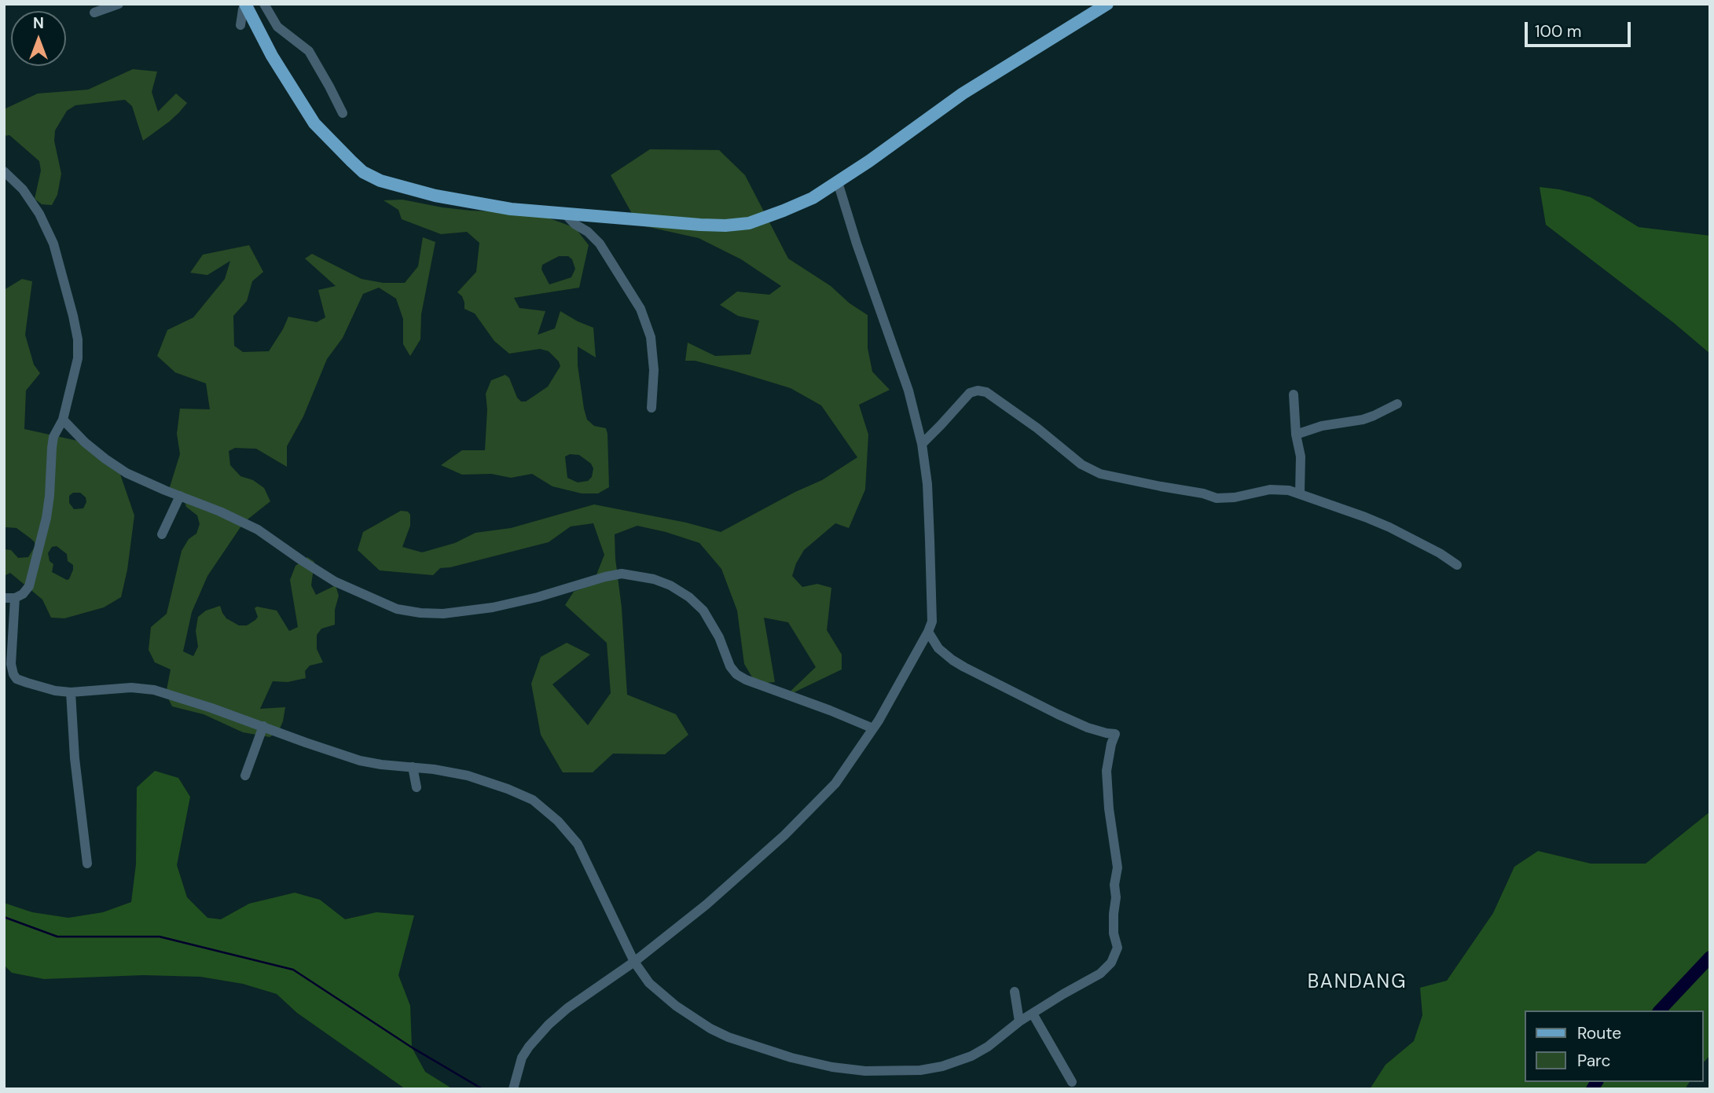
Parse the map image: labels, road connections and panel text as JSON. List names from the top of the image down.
{
  "districts": ["BANDANG"],
  "legend": ["Route", "Parc"],
  "scale_bar": "100 m",
  "north": "top"
}
